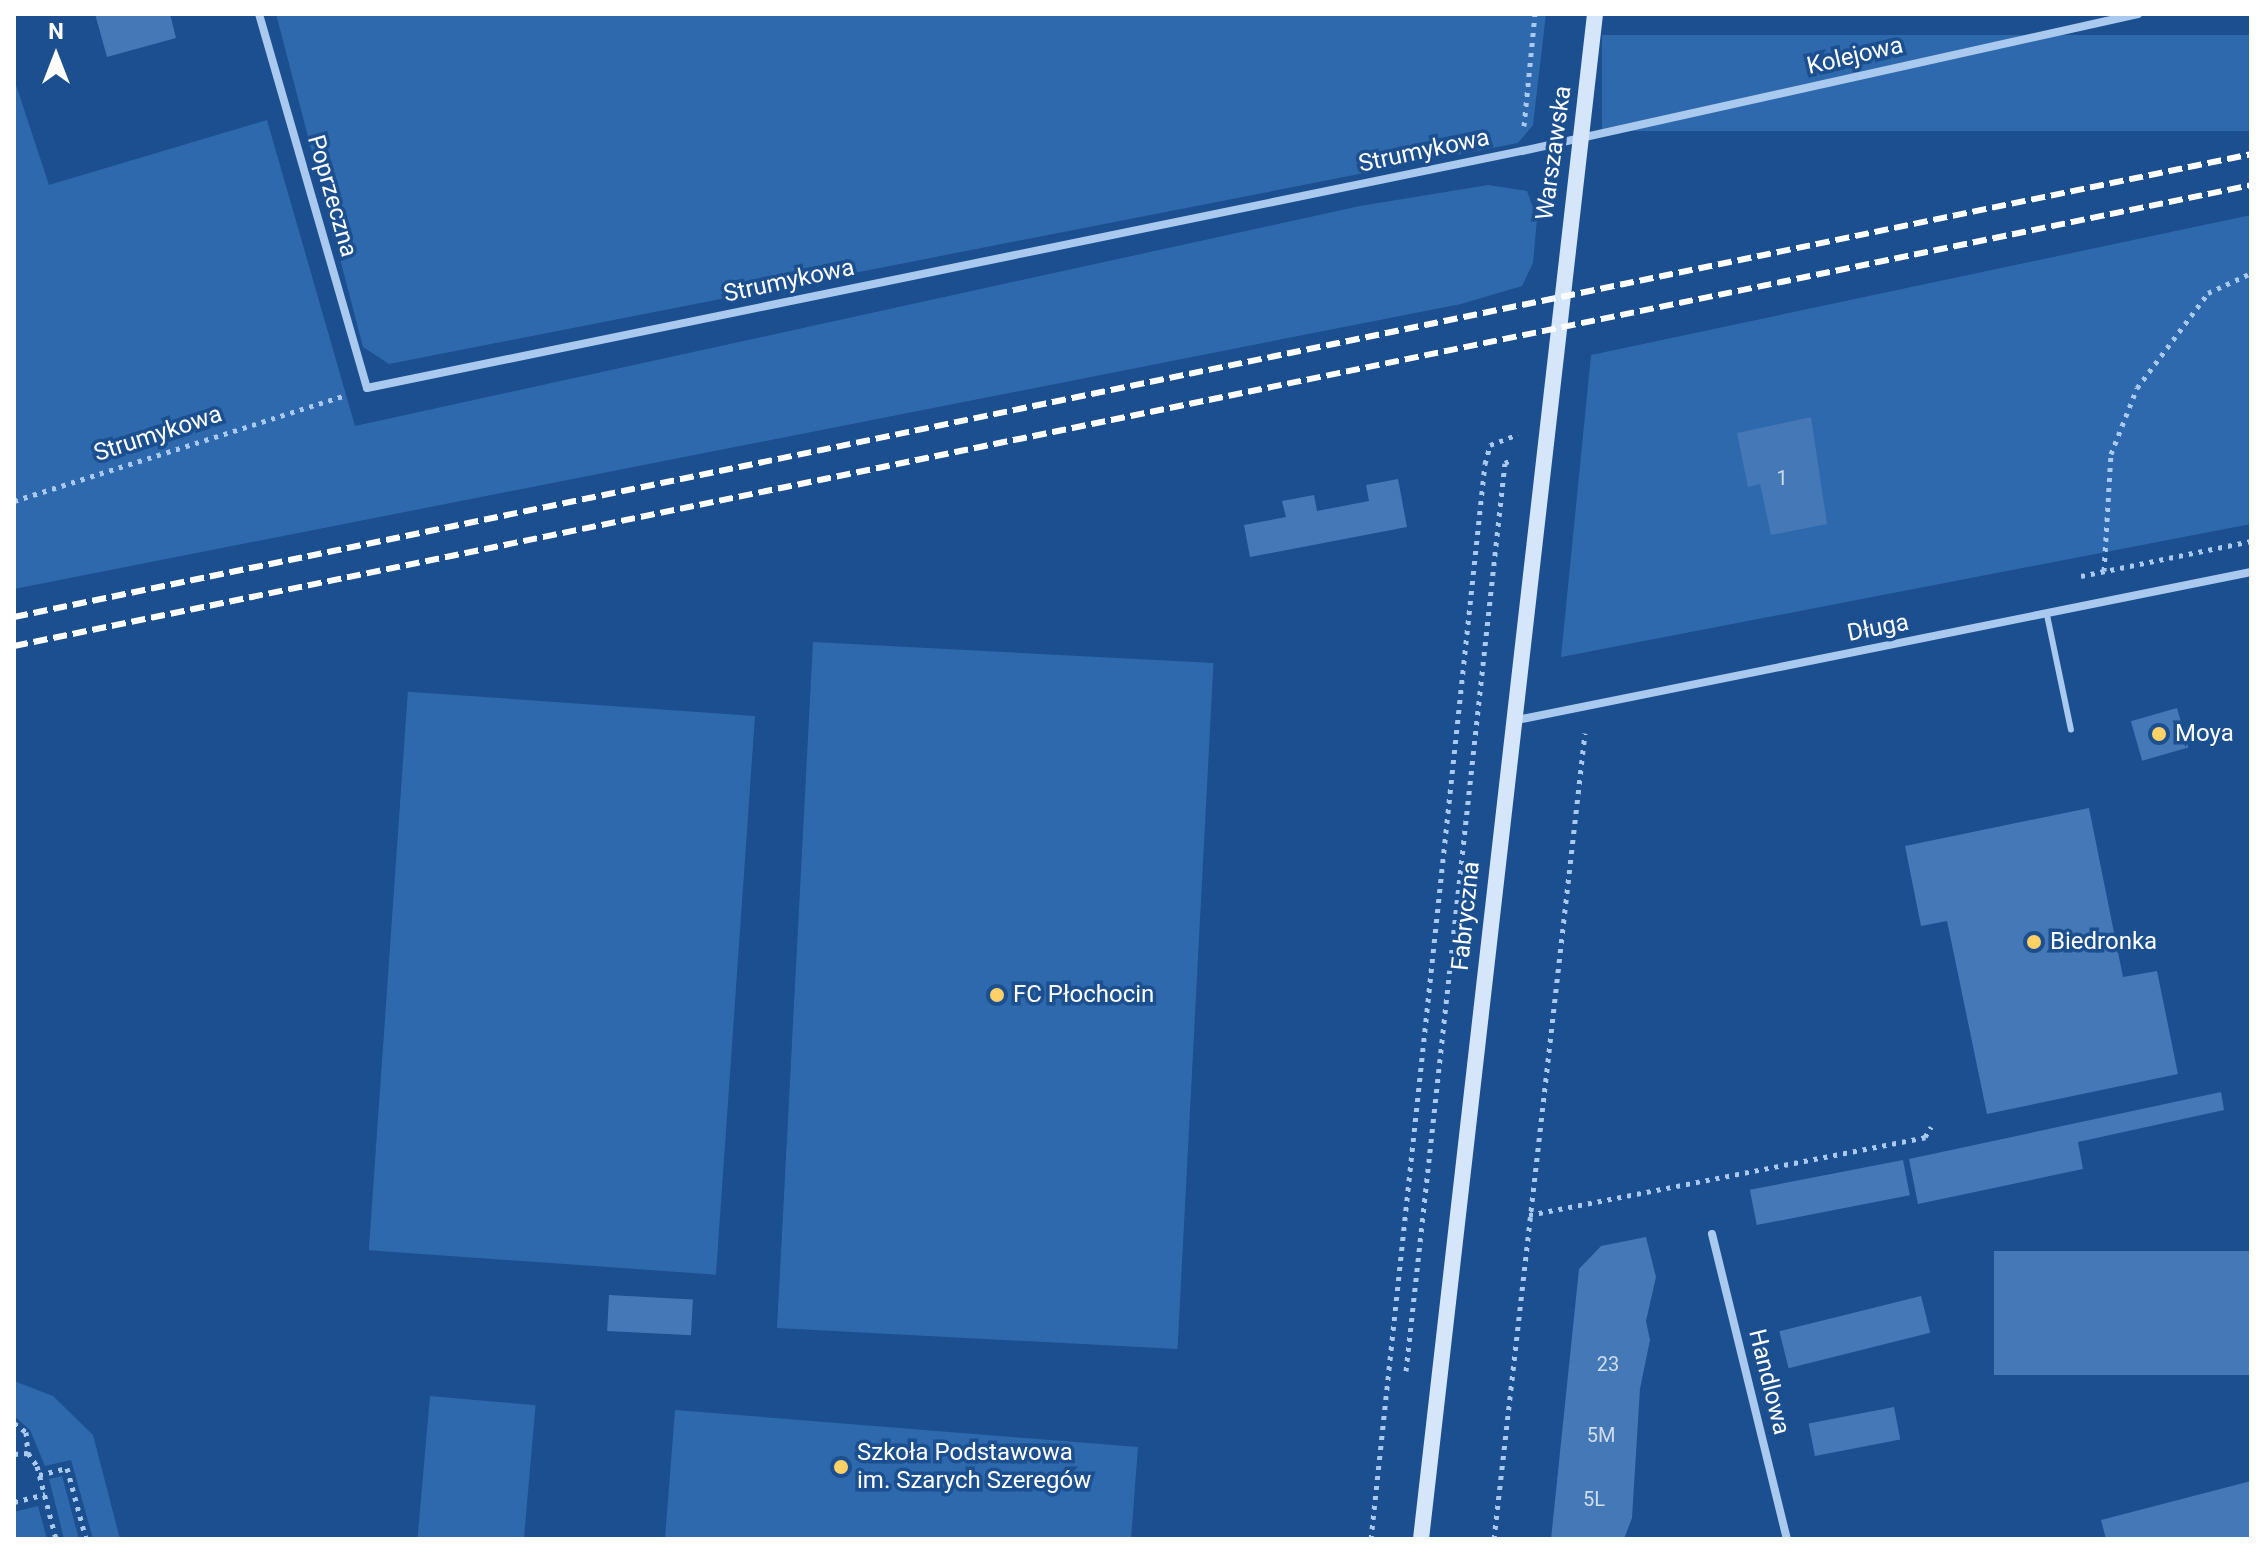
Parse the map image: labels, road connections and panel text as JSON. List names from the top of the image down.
{
  "streets": {
    "main road": ["Warszawska", "Fabryczna"],
    "street": [
      "Kolejowa",
      "Strumykowa",
      "Poprzeczna",
      "Długa",
      "Handlowa"
    ]
  },
  "crossings": [
    ["Kolejowa", "Strumykowa"],
    ["Kolejowa", "Warszawska"],
    ["Strumykowa", "Warszawska"],
    ["Strumykowa", "Poprzeczna"],
    ["Warszawska", "Fabryczna"],
    ["Długa", "Fabryczna"]
  ],
  "places": [
    "Moya",
    "Biedronka",
    "FC Płochocin",
    "Szkoła Podstawowa im. Szarych Szeregów"
  ],
  "house_numbers": [
    "1",
    "23",
    "5M",
    "5L"
  ],
  "north": "top"
}
